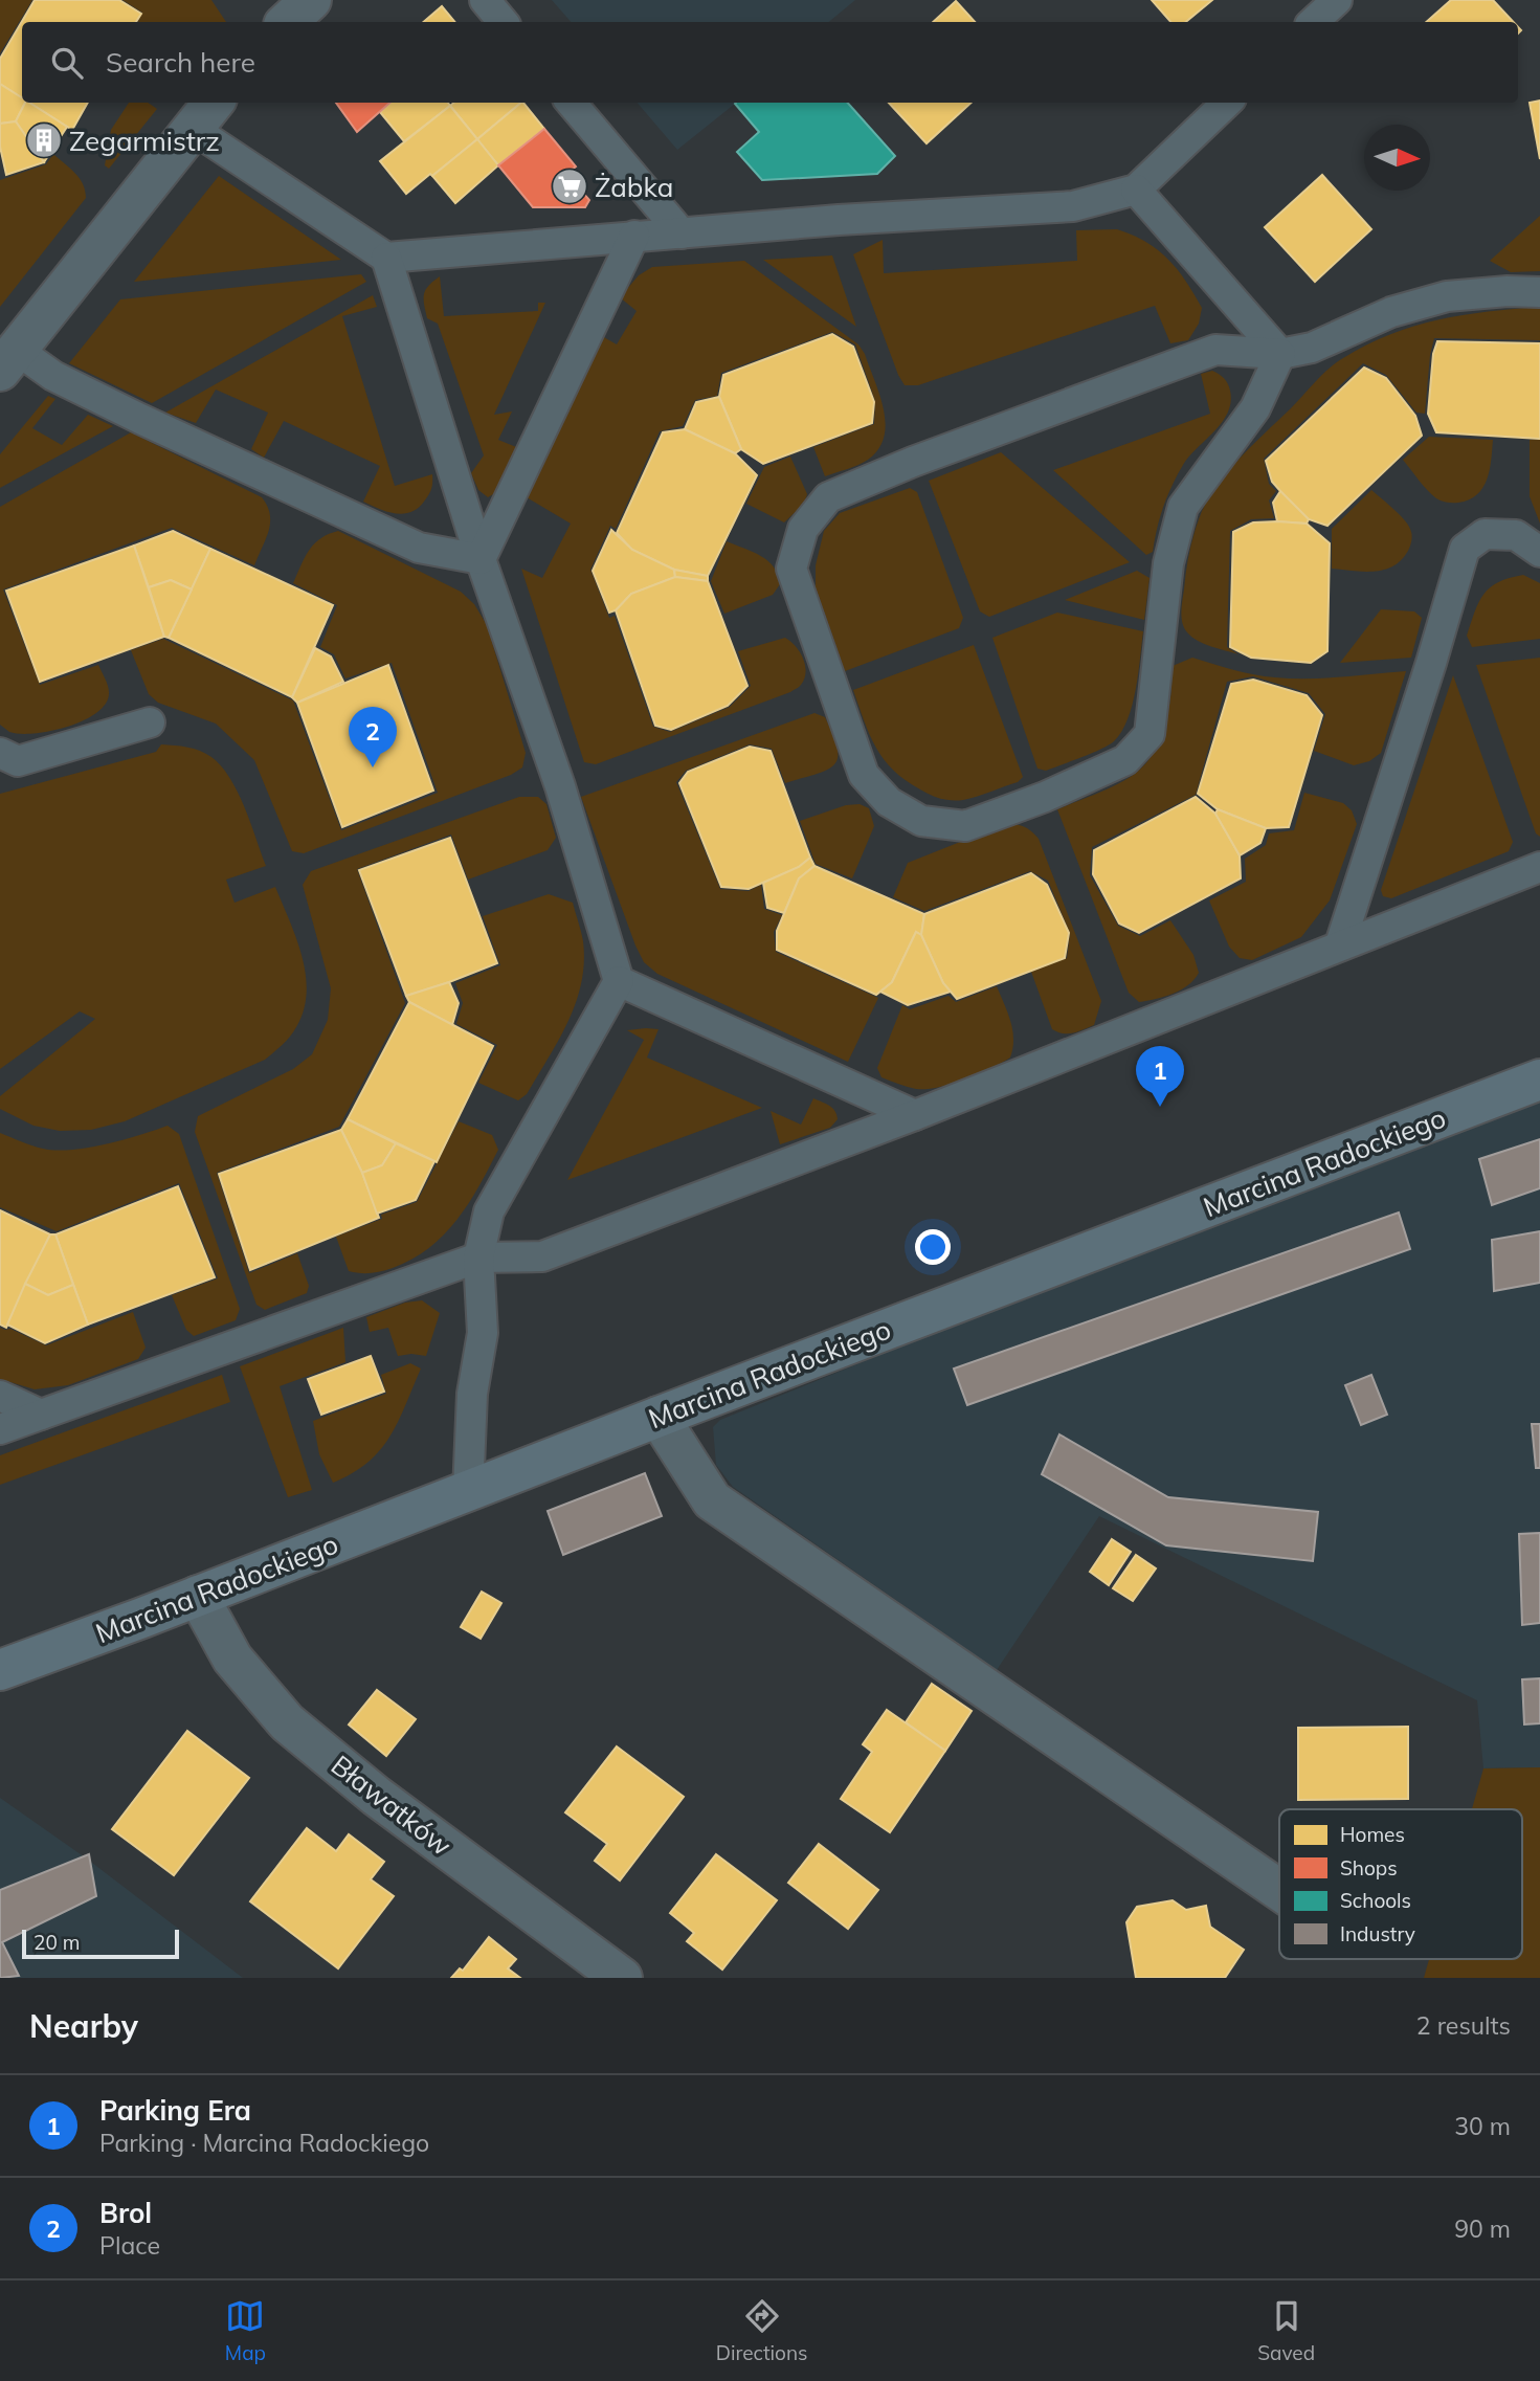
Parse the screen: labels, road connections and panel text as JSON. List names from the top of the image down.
{
  "streets": {
    "street": ["Marcina Radockiego", "Bławatków"]
  },
  "crossings": [
    ["Marcina Radockiego", "Bławatków"]
  ],
  "places": {
    "building": ["Zegarmistrz"],
    "supermarket": ["Żabka"]
  },
  "legend": [
    "Homes",
    "Shops",
    "Schools",
    "Industry"
  ],
  "scale_bar": "20 m",
  "north": "right",
  "page": {
    "search": "Search here",
    "pins": ["2", "1"],
    "scale": "20 m",
    "heading": ["Nearby", "2 results"],
    "list": [
      {
        "mark": "1",
        "name": "Parking Era",
        "note": "Parking · Marcina Radockiego",
        "value": "30 m"
      },
      {
        "mark": "2",
        "name": "Brol",
        "note": "Place",
        "value": "90 m"
      }
    ],
    "nav": ["Map", "Directions", "Saved"]
  }
}
